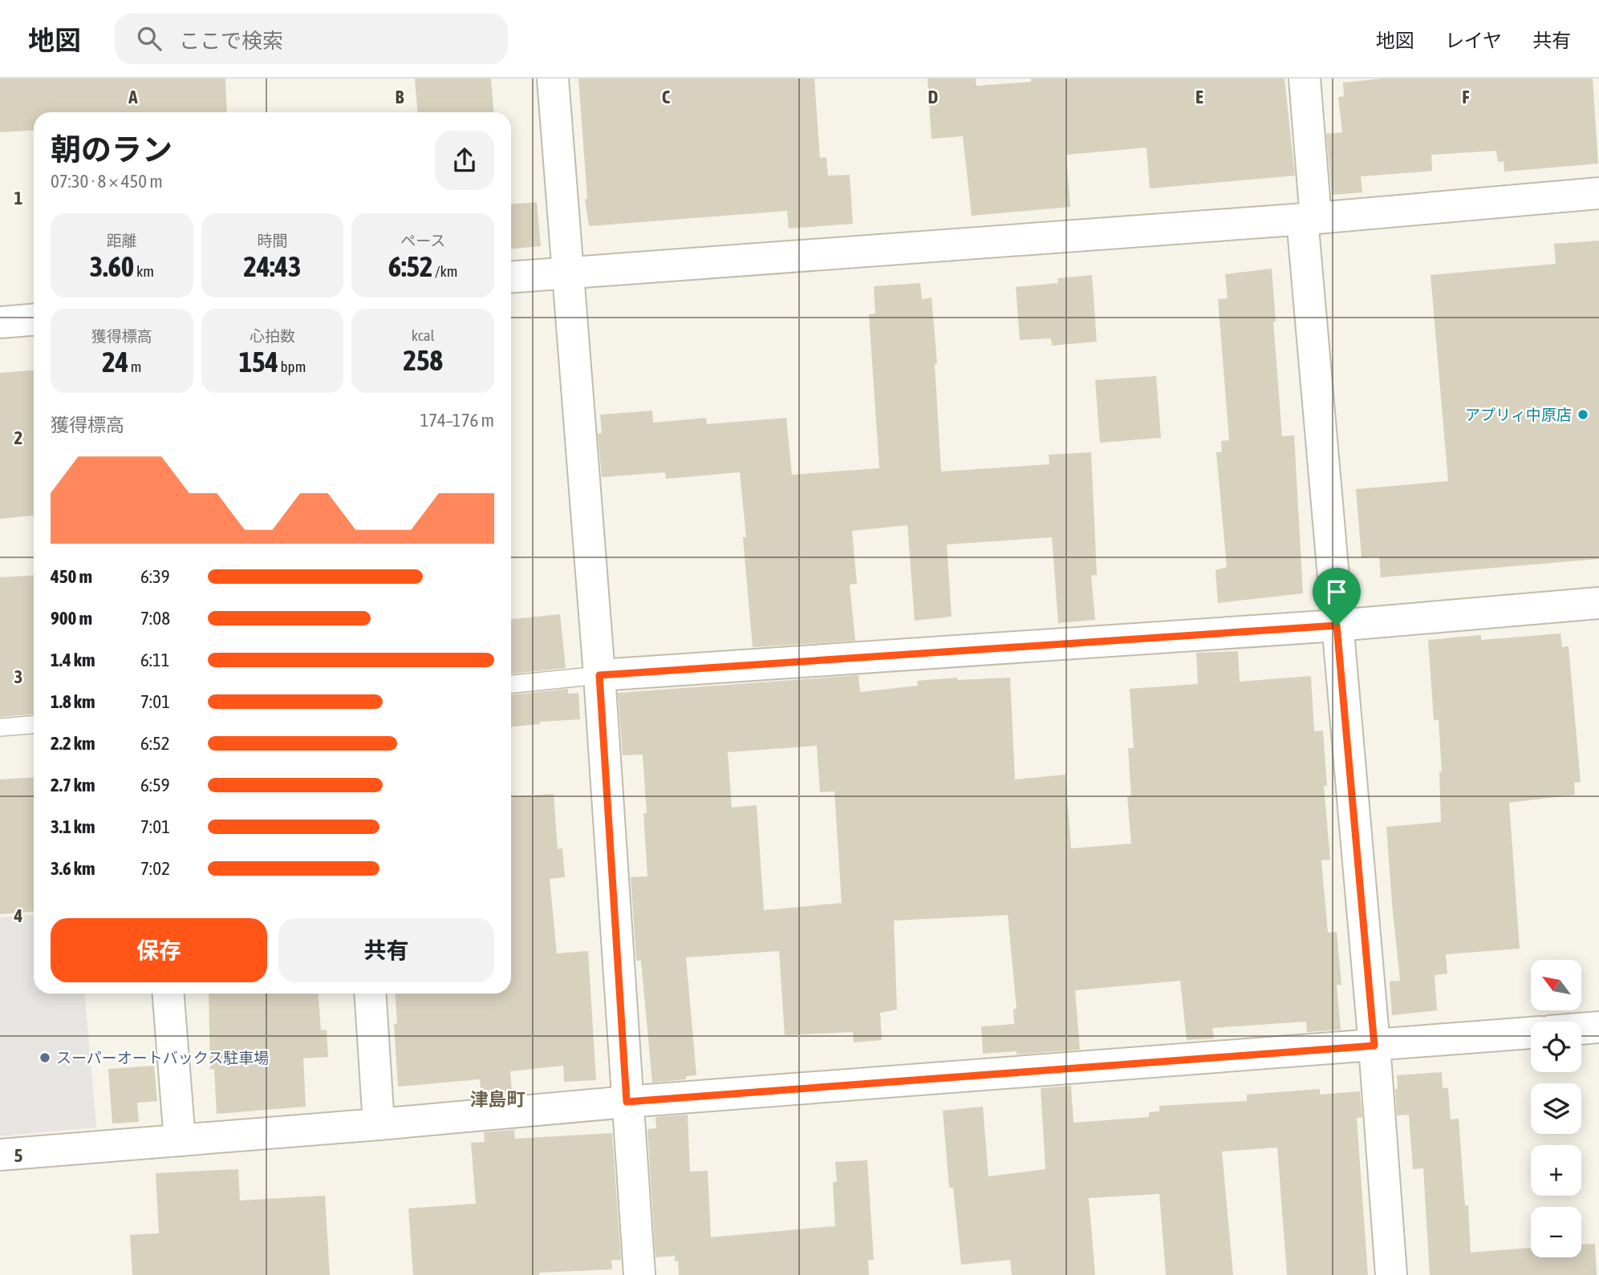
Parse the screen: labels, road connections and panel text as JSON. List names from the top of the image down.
{
  "districts": ["津島町"],
  "places": ["アプリィ中原店", "スーパーオートバックス駐車場"],
  "north": "top left",
  "page": {
    "header": "地図",
    "search": "ここで検索",
    "nav": ["地図", "レイヤ", "共有"],
    "heading": ["朝のラン", "07:30 · 8 × 450 m"],
    "stats": [
      ["距離", "3.60 km"],
      ["時間", "24:43"],
      ["ペース", "6:52 /km"],
      ["獲得標高", "24 m"],
      ["心拍数", "154 bpm"],
      ["kcal", "258"]
    ],
    "chart": ["獲得標高", "174–176 m"],
    "list": [
      {
        "name": "450 m",
        "note": "6:39"
      },
      {
        "name": "900 m",
        "note": "7:08"
      },
      {
        "name": "1.4 km",
        "note": "6:11"
      },
      {
        "name": "1.8 km",
        "note": "7:01"
      },
      {
        "name": "2.2 km",
        "note": "6:52"
      },
      {
        "name": "2.7 km",
        "note": "6:59"
      },
      {
        "name": "3.1 km",
        "note": "7:01"
      },
      {
        "name": "3.6 km",
        "note": "7:02"
      }
    ],
    "buttons": ["保存", "共有"],
    "map_buttons": ["+", "−"]
  },
  "grid": {
    "columns": [
      "A",
      "B",
      "C",
      "D",
      "E",
      "F"
    ],
    "rows": [
      "1",
      "2",
      "3",
      "4",
      "5"
    ]
  }
}
